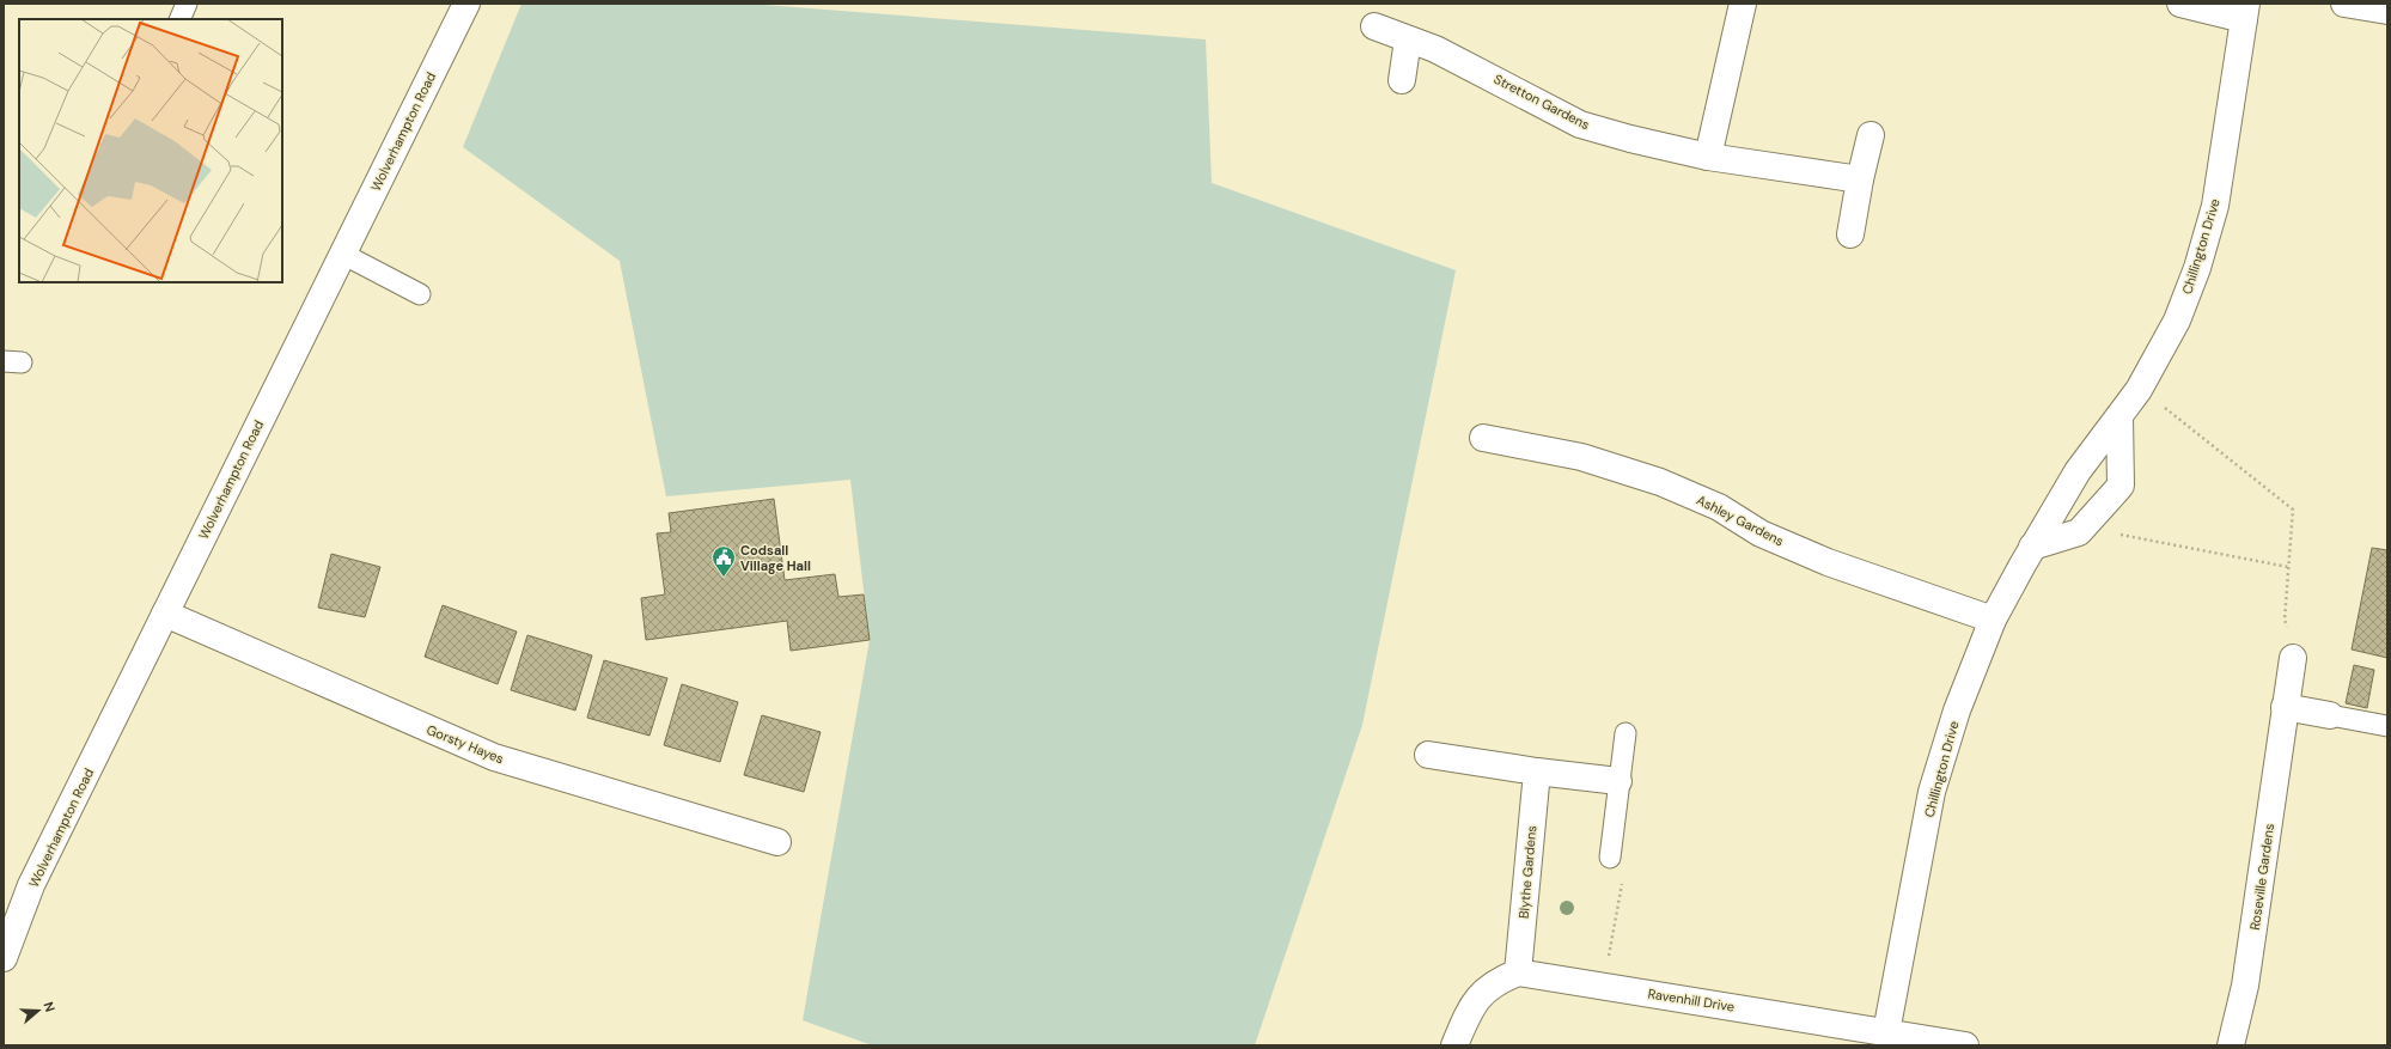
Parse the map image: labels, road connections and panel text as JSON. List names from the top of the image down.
{
  "streets": {
    "street": [
      "Stretton Gardens",
      "Wolverhampton Road",
      "Chillington Drive",
      "Ashley Gardens",
      "Gorsty Hayes",
      "Blythe Gardens",
      "Roseville Gardens",
      "Ravenhill Drive"
    ]
  },
  "crossings": [
    ["Wolverhampton Road", "Gorsty Hayes"],
    ["Chillington Drive", "Ashley Gardens"],
    ["Chillington Drive", "Ravenhill Drive"],
    ["Blythe Gardens", "Ravenhill Drive"]
  ],
  "places": {
    "public building": ["Codsall Village Hall"]
  },
  "north": "right"
}
